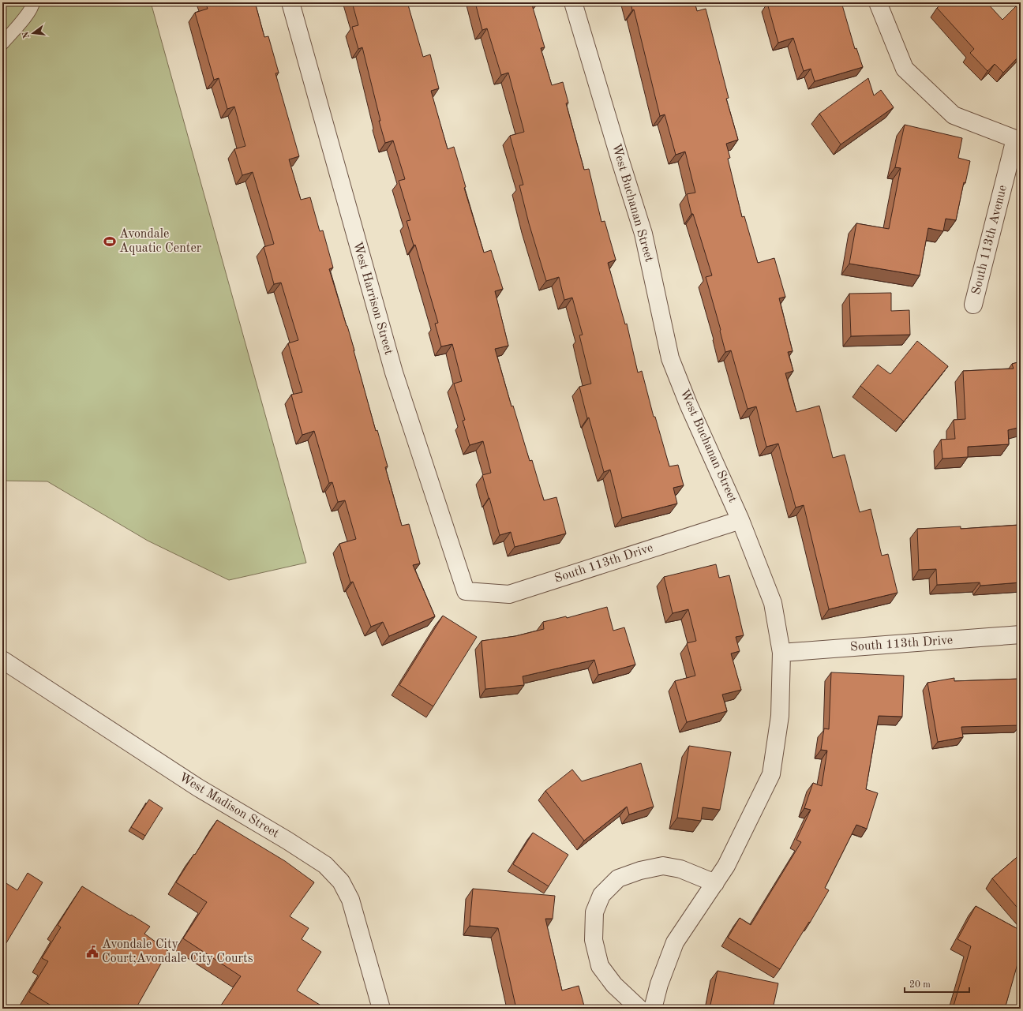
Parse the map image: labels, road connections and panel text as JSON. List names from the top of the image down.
{
  "streets": {
    "street": [
      "West Buchanan Street",
      "South 113th Avenue",
      "West Harrison Street",
      "South 113th Drive",
      "West Madison Street"
    ]
  },
  "crossings": [
    ["West Buchanan Street", "South 113th Drive"],
    ["West Harrison Street", "South 113th Drive"]
  ],
  "places": {
    "sports": ["Avondale Aquatic Center"],
    "public building": ["Avondale City Court;Avondale City Courts"]
  },
  "scale_bar": "20 m",
  "north": "left"
}
